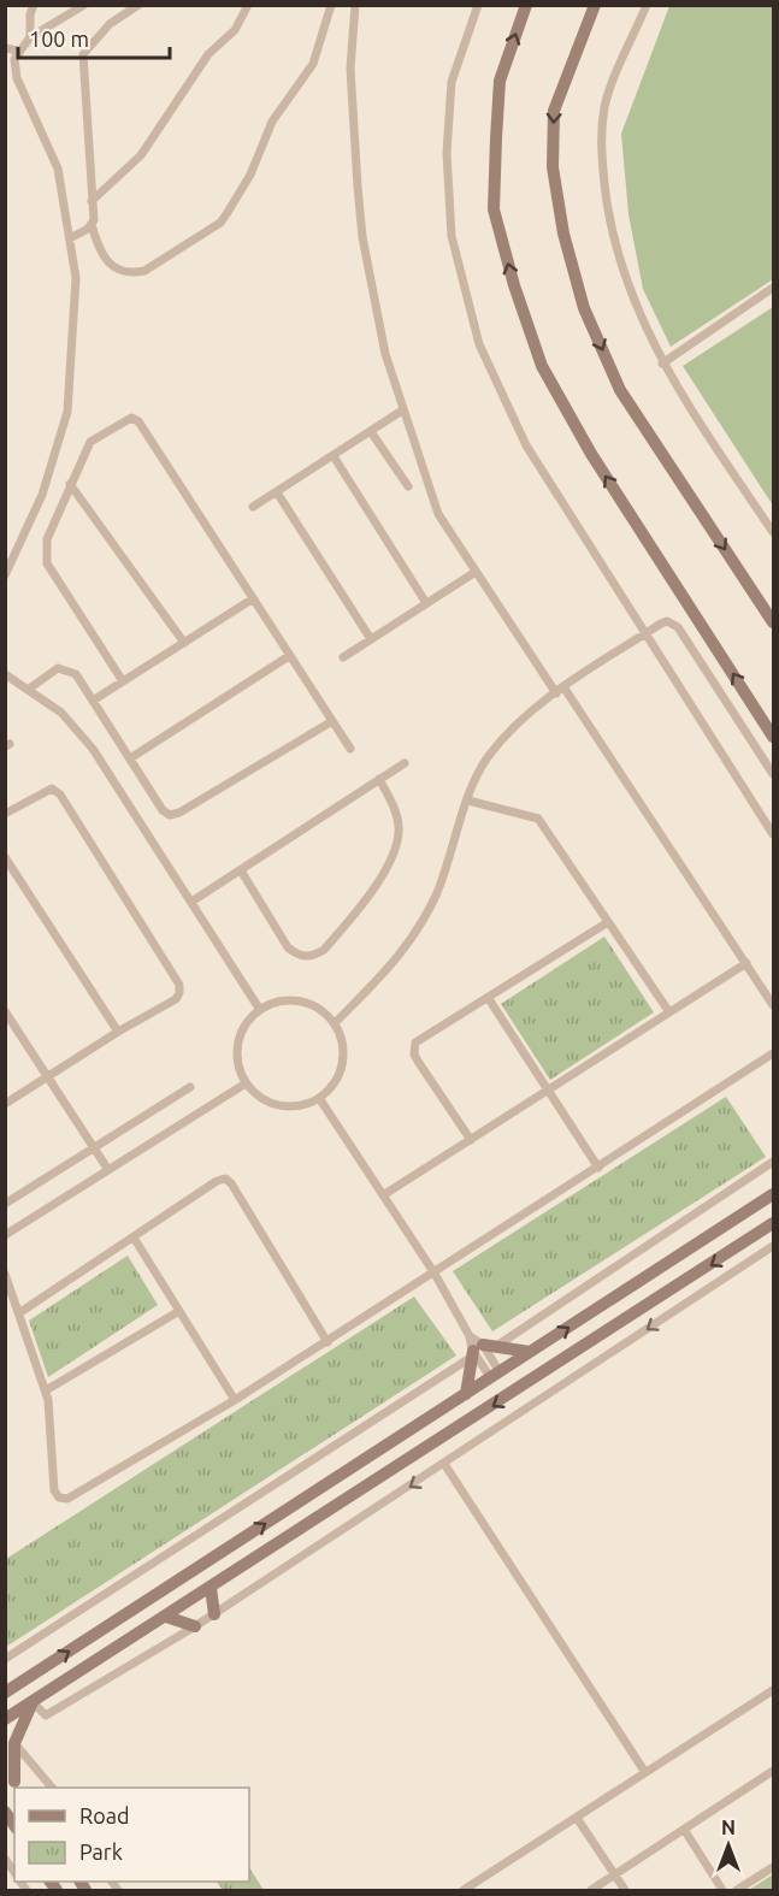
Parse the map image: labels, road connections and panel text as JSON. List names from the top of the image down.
{
  "legend": ["Road", "Park"],
  "scale_bar": "100 m",
  "north": "top"
}
